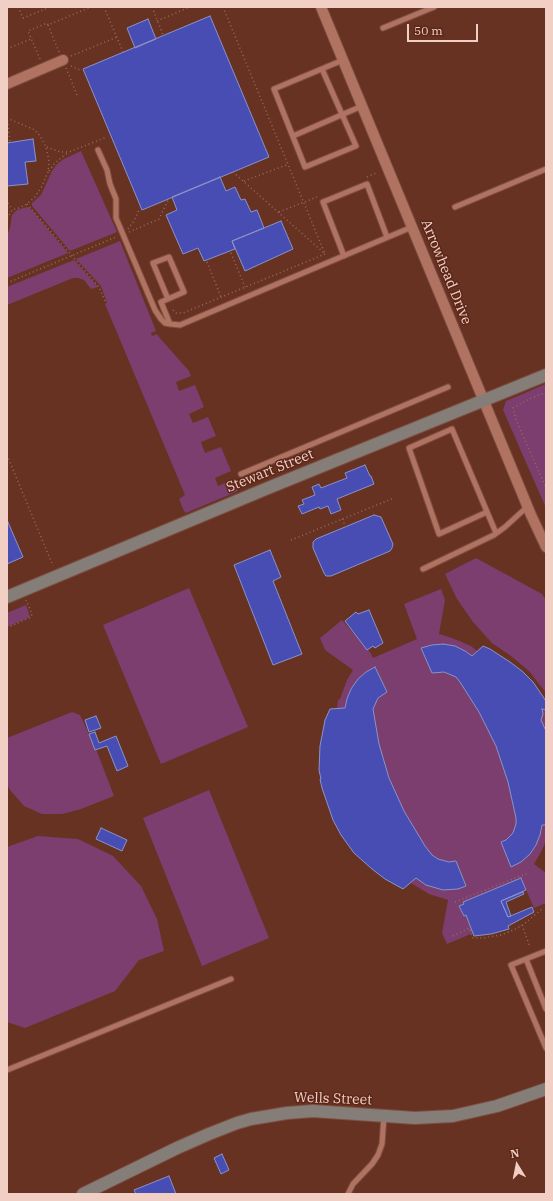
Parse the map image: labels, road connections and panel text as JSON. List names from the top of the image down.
{
  "streets": {
    "street": ["Arrowhead Drive", "Stewart Street", "Wells Street"]
  },
  "crossings": [
    ["Arrowhead Drive", "Stewart Street"]
  ],
  "scale_bar": "50 m",
  "north": "top"
}
